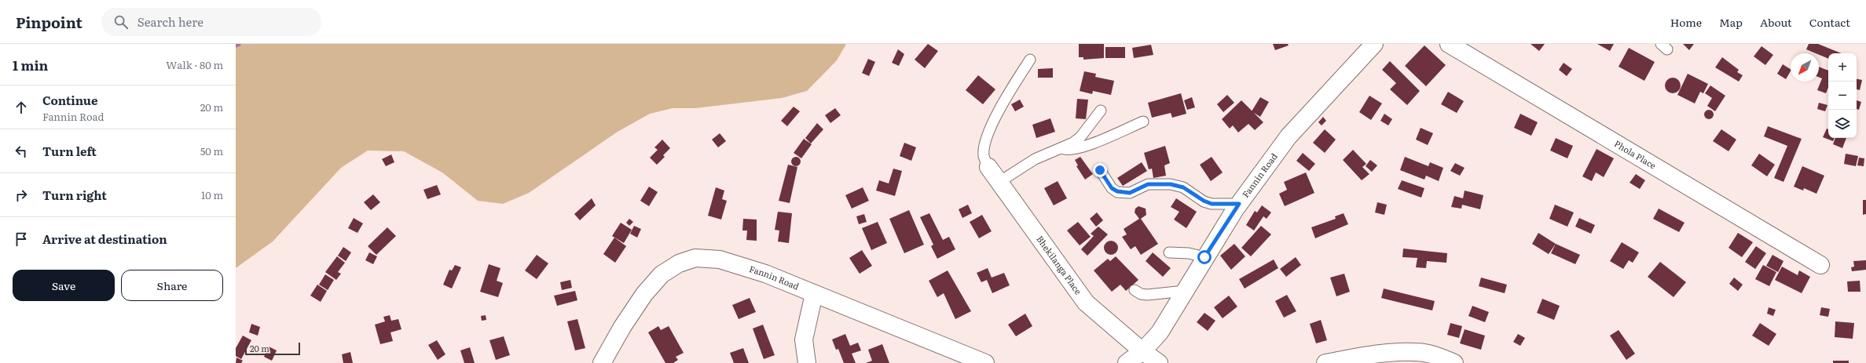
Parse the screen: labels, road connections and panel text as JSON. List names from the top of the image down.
{
  "streets": {
    "street": ["Phola Place", "Fannin Road", "Bhekilanga Place"]
  },
  "crossings": [
    ["Fannin Road", "Bhekilanga Place"]
  ],
  "scale_bar": "20 m",
  "north": "bottom left",
  "page": {
    "header": "Pinpoint",
    "search": "Search here",
    "nav": [
      "Home",
      "Map",
      "About",
      "Contact"
    ],
    "heading": ["1 min", "Walk · 80 m"],
    "map_buttons": ["+", "−"],
    "list": [
      ["Continue", "Fannin Road", "20 m"],
      ["Turn left", "50 m"],
      ["Turn right", "10 m"],
      "Arrive at destination"
    ],
    "buttons": ["Save", "Share"],
    "scale": "20 m"
  }
}
